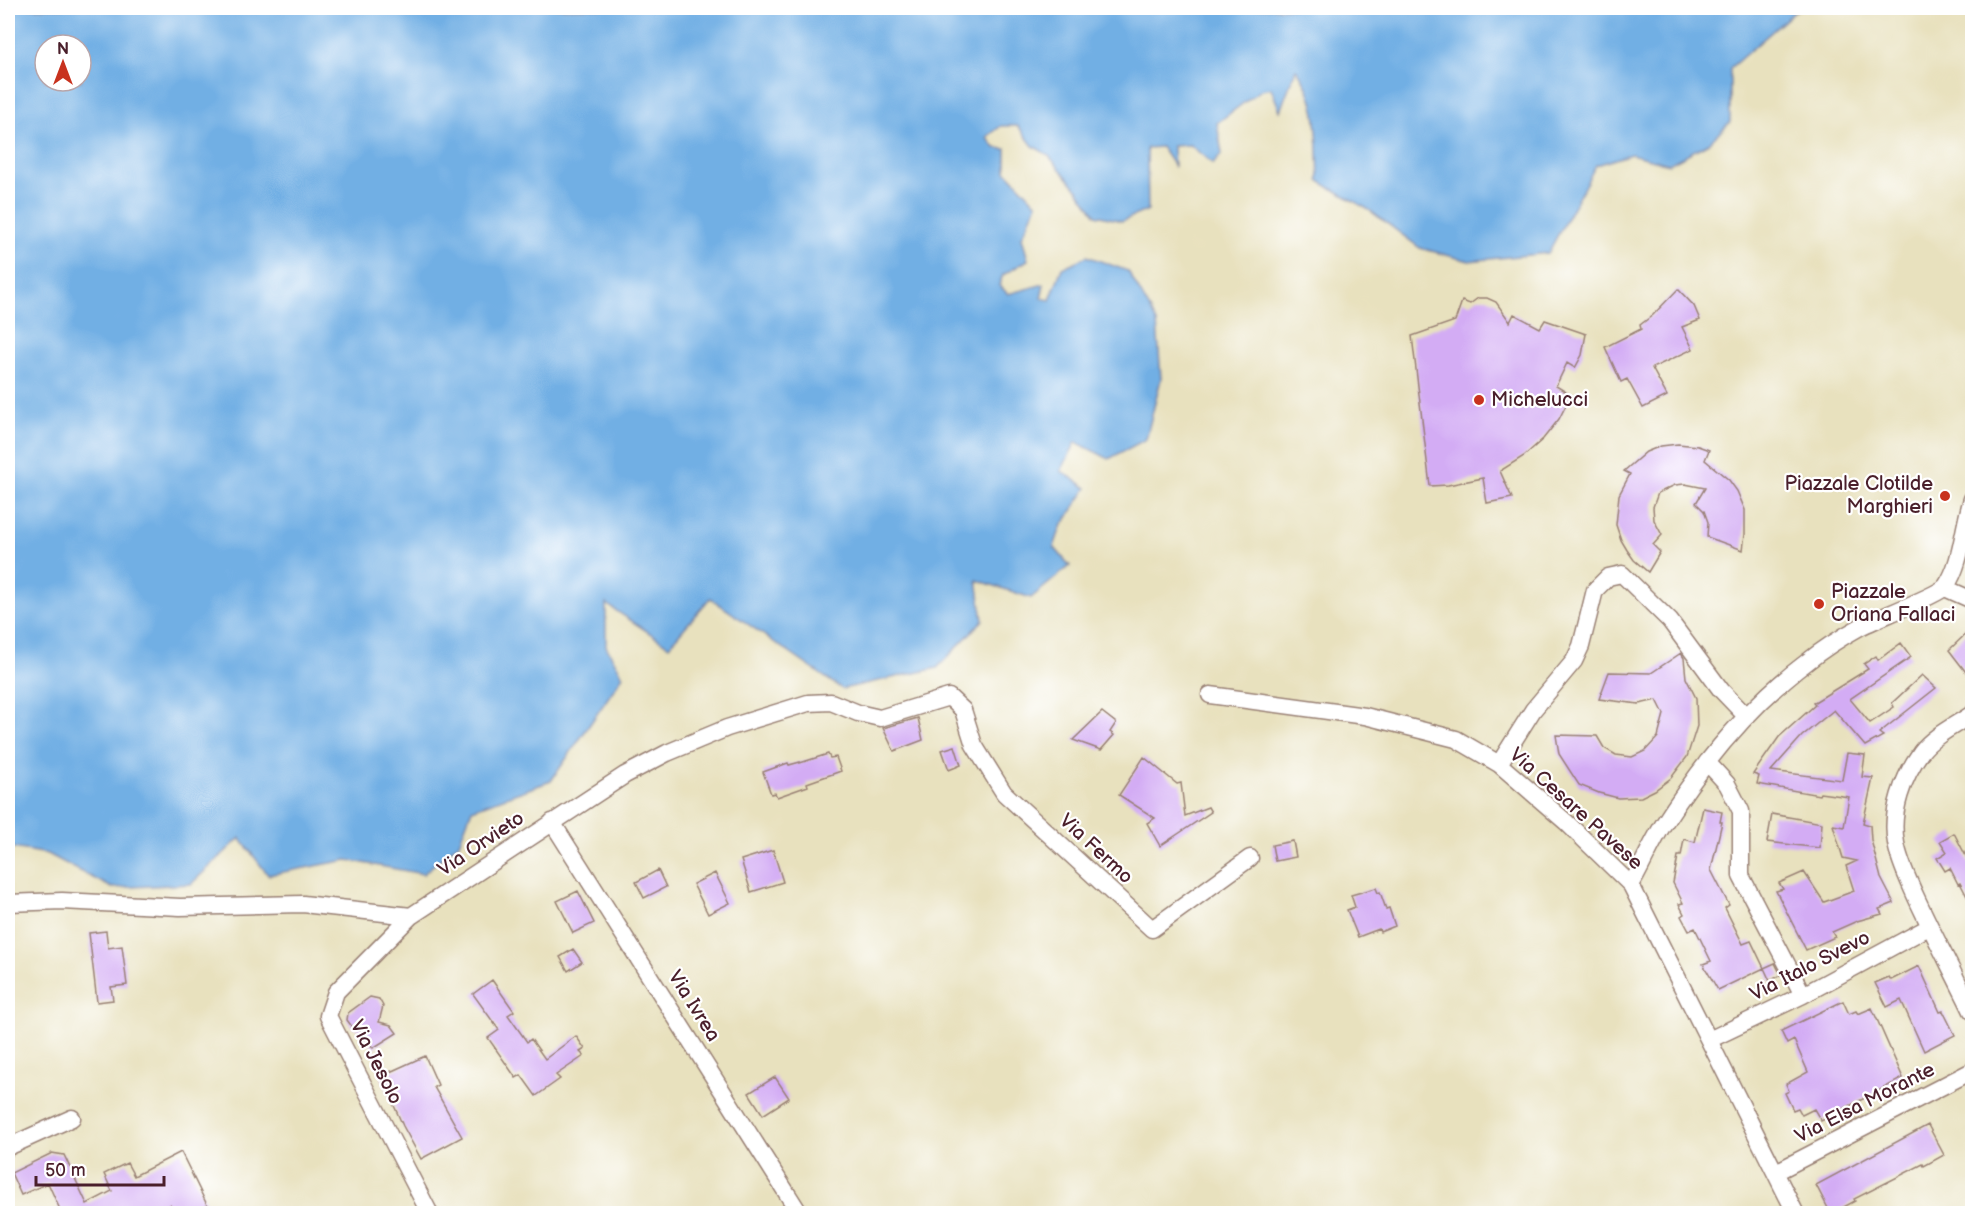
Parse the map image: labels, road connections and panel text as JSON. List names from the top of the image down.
{
  "streets": {
    "street": [
      "Via Cesare Pavese",
      "Via Orvieto",
      "Via Fermo",
      "Via Italo Svevo",
      "Via Ivrea",
      "Via Jesolo",
      "Via Elsa Morante"
    ]
  },
  "crossings": [
    ["Via Cesare Pavese", "Via Italo Svevo"],
    ["Via Cesare Pavese", "Via Elsa Morante"],
    ["Via Orvieto", "Via Fermo"],
    ["Via Orvieto", "Via Ivrea"],
    ["Via Orvieto", "Via Jesolo"]
  ],
  "places": ["Michelucci", "Piazzale Clotilde Marghieri", "Piazzale Oriana Fallaci"],
  "scale_bar": "50 m",
  "north": "top"
}
